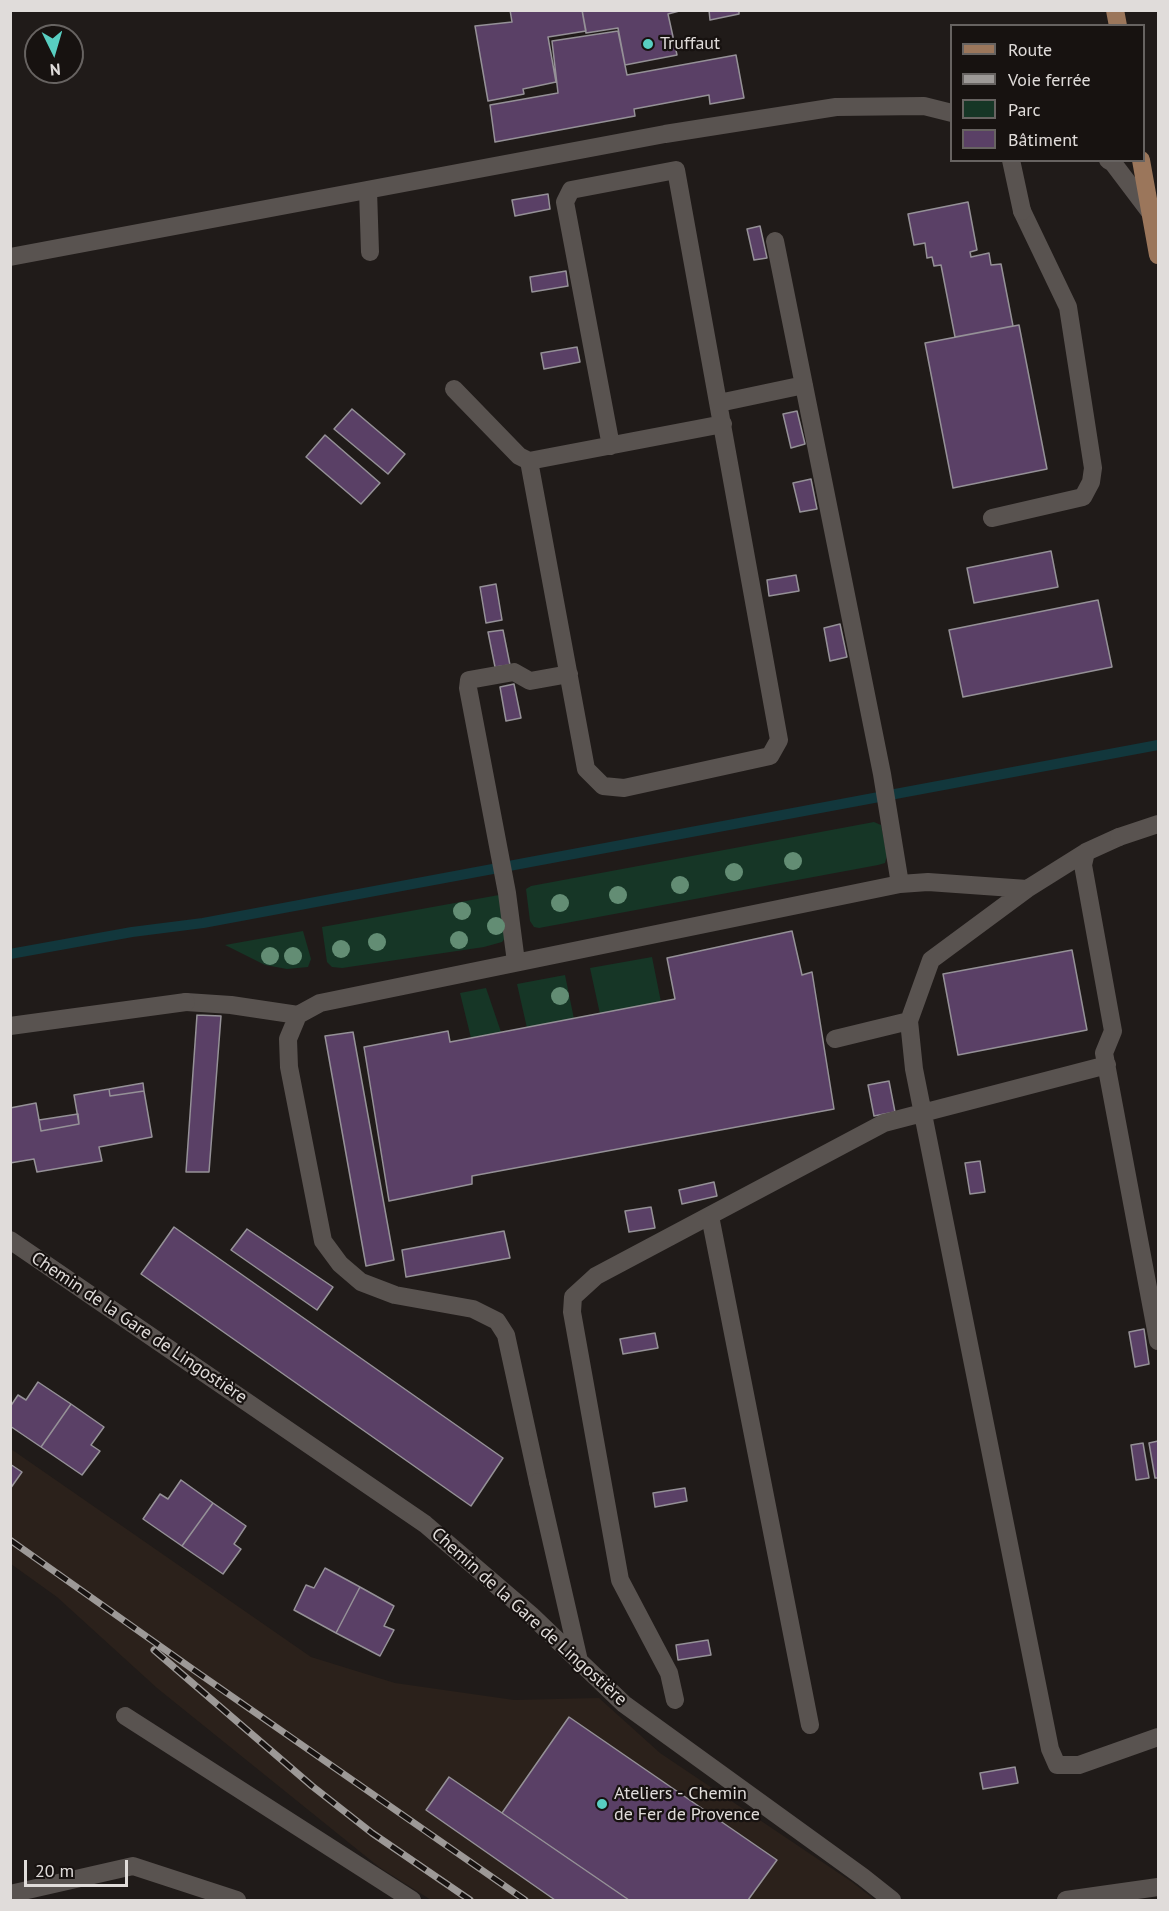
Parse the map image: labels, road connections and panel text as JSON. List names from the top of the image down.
{
  "streets": {
    "street": ["Chemin de la Gare de Lingostière"]
  },
  "places": ["Truffaut", "Ateliers - Chemin de Fer de Provence"],
  "legend": [
    "Route",
    "Voie ferrée",
    "Parc",
    "Bâtiment"
  ],
  "scale_bar": "20 m",
  "north": "bottom"
}
